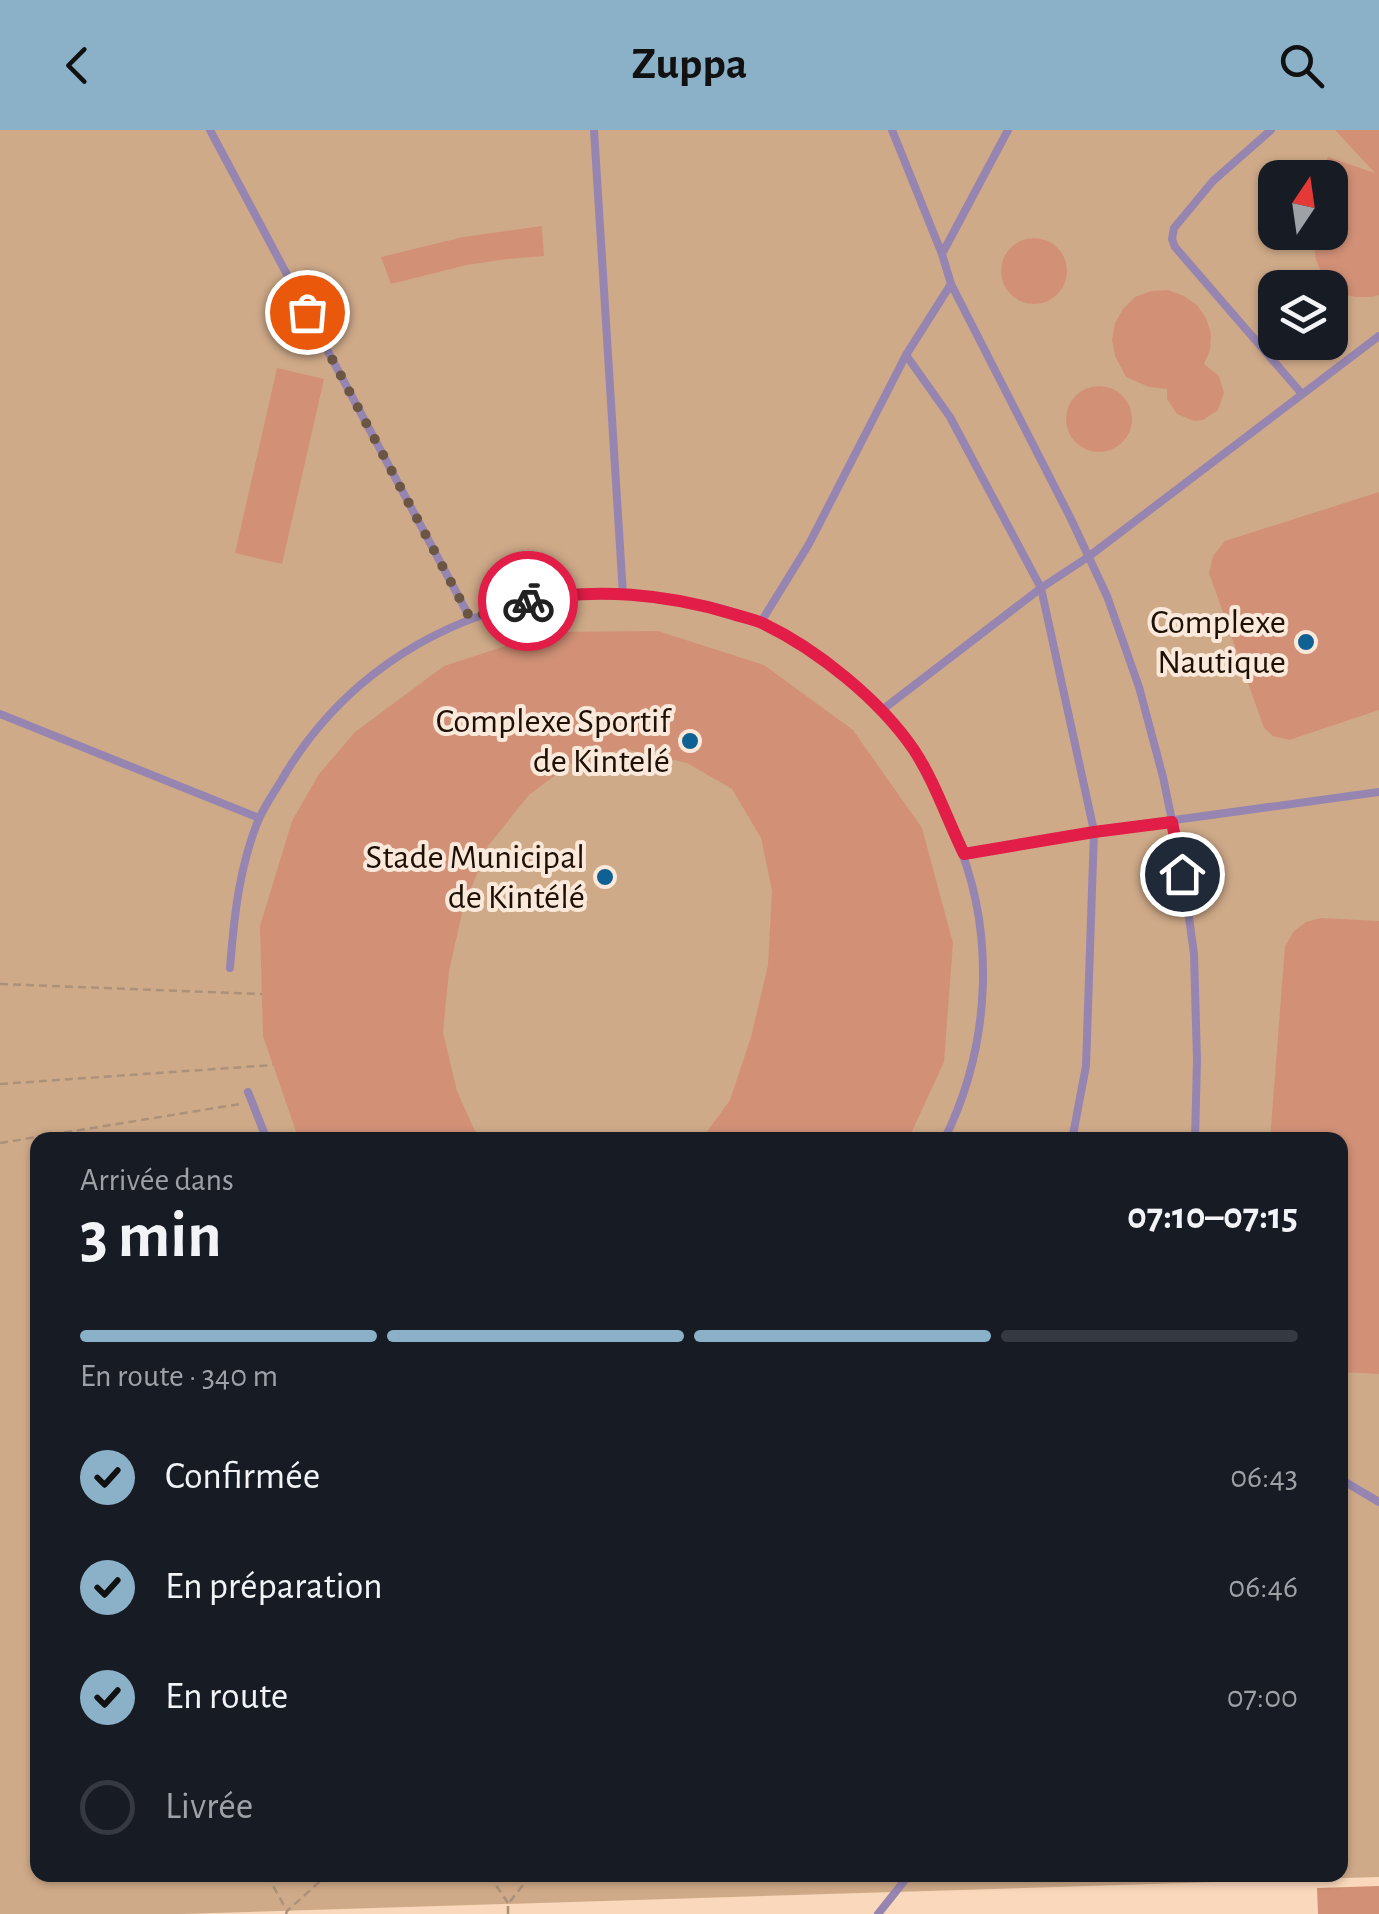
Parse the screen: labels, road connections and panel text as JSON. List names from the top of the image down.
{
  "places": ["Complexe Nautique", "Complexe Sportif de Kintelé", "Stade Municipal de Kintélé"],
  "north": "top",
  "page": {
    "header": "Zuppa",
    "heading": ["3 min", "Arrivée dans", "07:10–07:15"],
    "bar": "En route · 340 m",
    "list": [
      ["Confirmée", "06:43"],
      ["En préparation", "06:46"],
      ["En route", "07:00"],
      "Livrée"
    ]
  }
}
